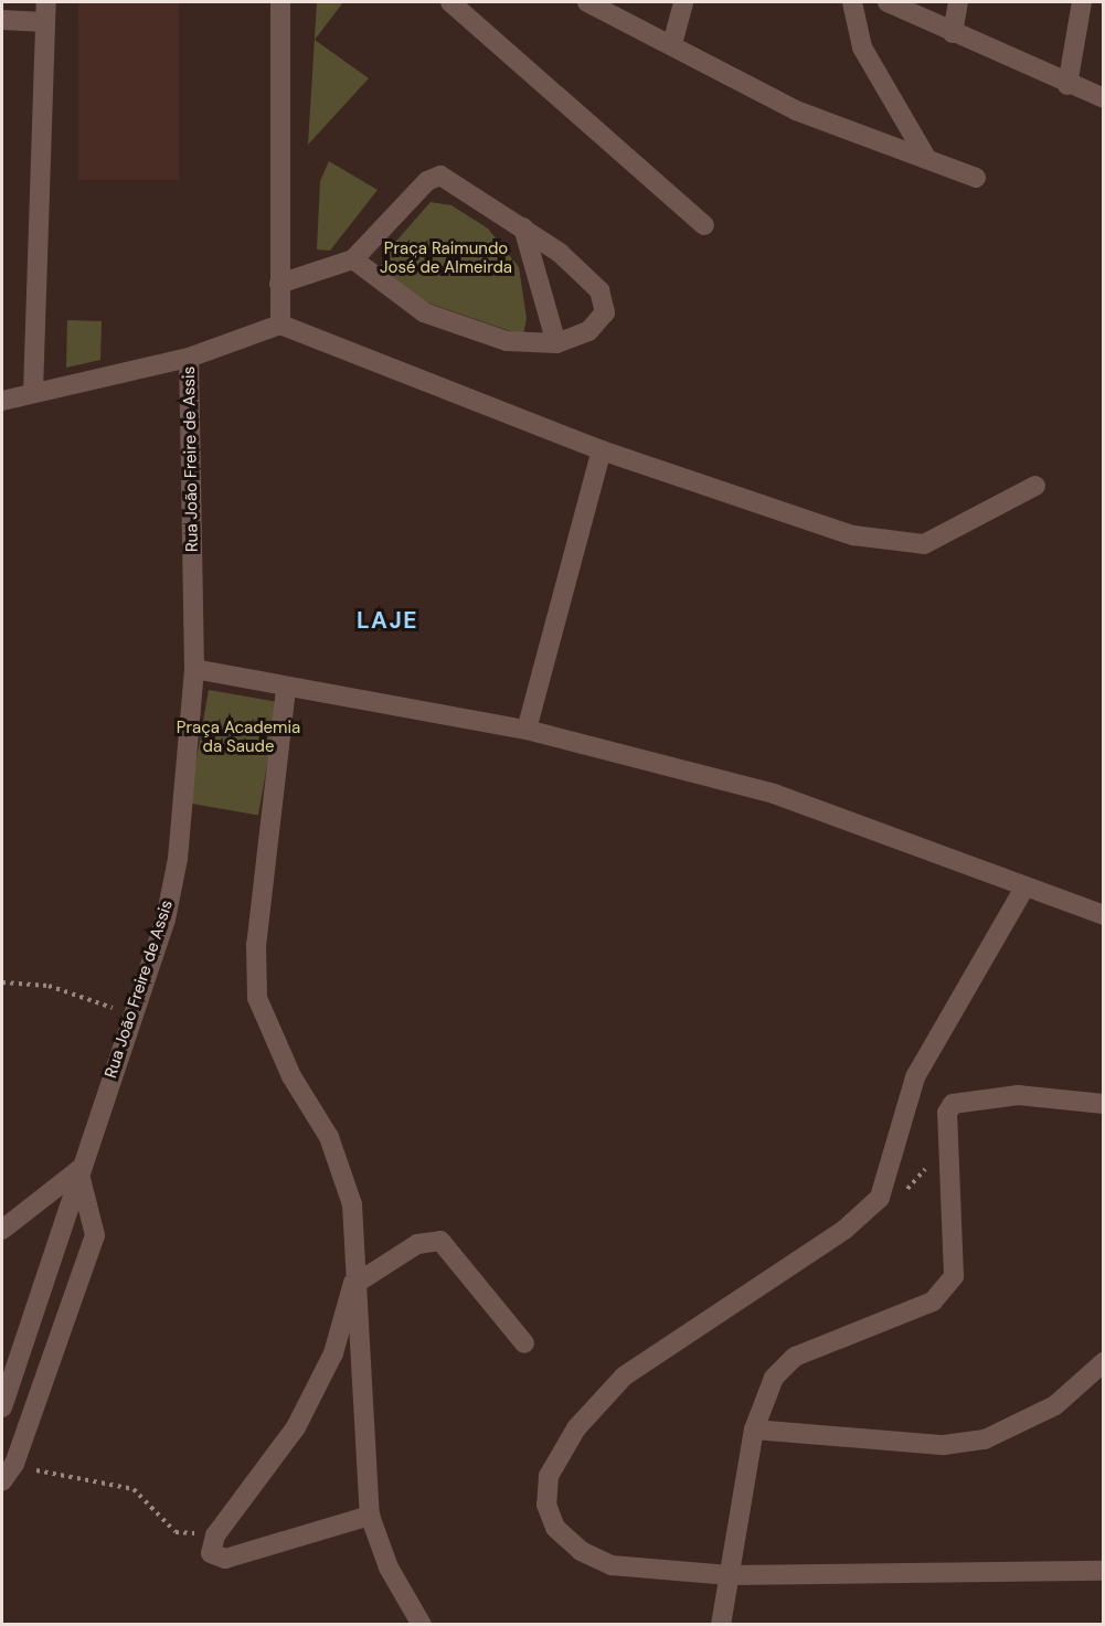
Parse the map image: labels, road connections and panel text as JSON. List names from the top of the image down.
{
  "streets": {
    "street": ["Rua João Freire de Assis"]
  },
  "districts": ["LAJE"],
  "parks": ["Praça Raimundo José de Almeirda", "Praça Academia da Saude"]
}
